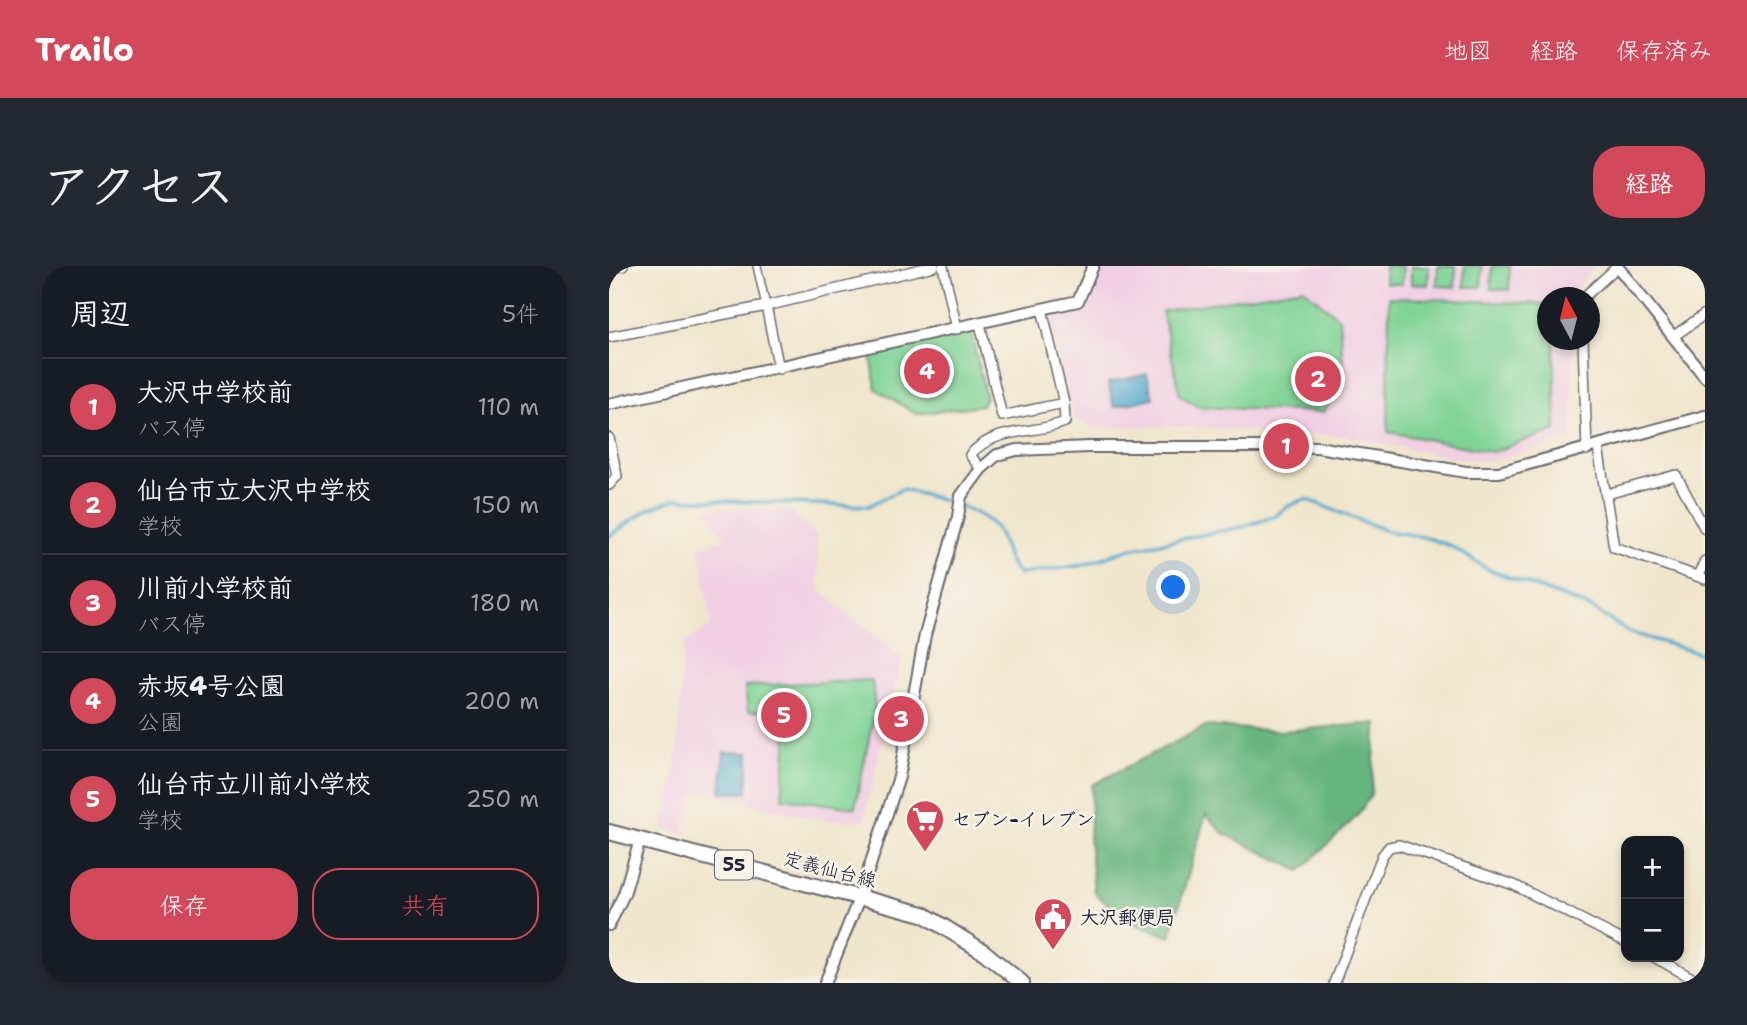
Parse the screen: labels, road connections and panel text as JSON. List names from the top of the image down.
{
  "streets": {
    "main road": ["55", "定義仙台線"]
  },
  "places": {
    "supermarket": ["セブン-イレブン"],
    "public building": ["大沢郵便局"]
  },
  "north": "top",
  "page": {
    "header": "Trailo",
    "nav": ["地図", "経路", "保存済み"],
    "title": "アクセス",
    "buttons": [
      "経路",
      ["保存", "共有"]
    ],
    "heading": ["周辺", "5件"],
    "pins": [
      "4",
      "2",
      "1",
      "5",
      "3"
    ],
    "list": [
      {
        "mark": "1",
        "name": "大沢中学校前",
        "note": "バス停",
        "value": "110 m"
      },
      {
        "mark": "2",
        "name": "仙台市立大沢中学校",
        "note": "学校",
        "value": "150 m"
      },
      {
        "mark": "3",
        "name": "川前小学校前",
        "note": "バス停",
        "value": "180 m"
      },
      {
        "mark": "4",
        "name": "赤坂4号公園",
        "note": "公園",
        "value": "200 m"
      },
      {
        "mark": "5",
        "name": "仙台市立川前小学校",
        "note": "学校",
        "value": "250 m"
      }
    ],
    "map_buttons": ["+", "−"]
  }
}
